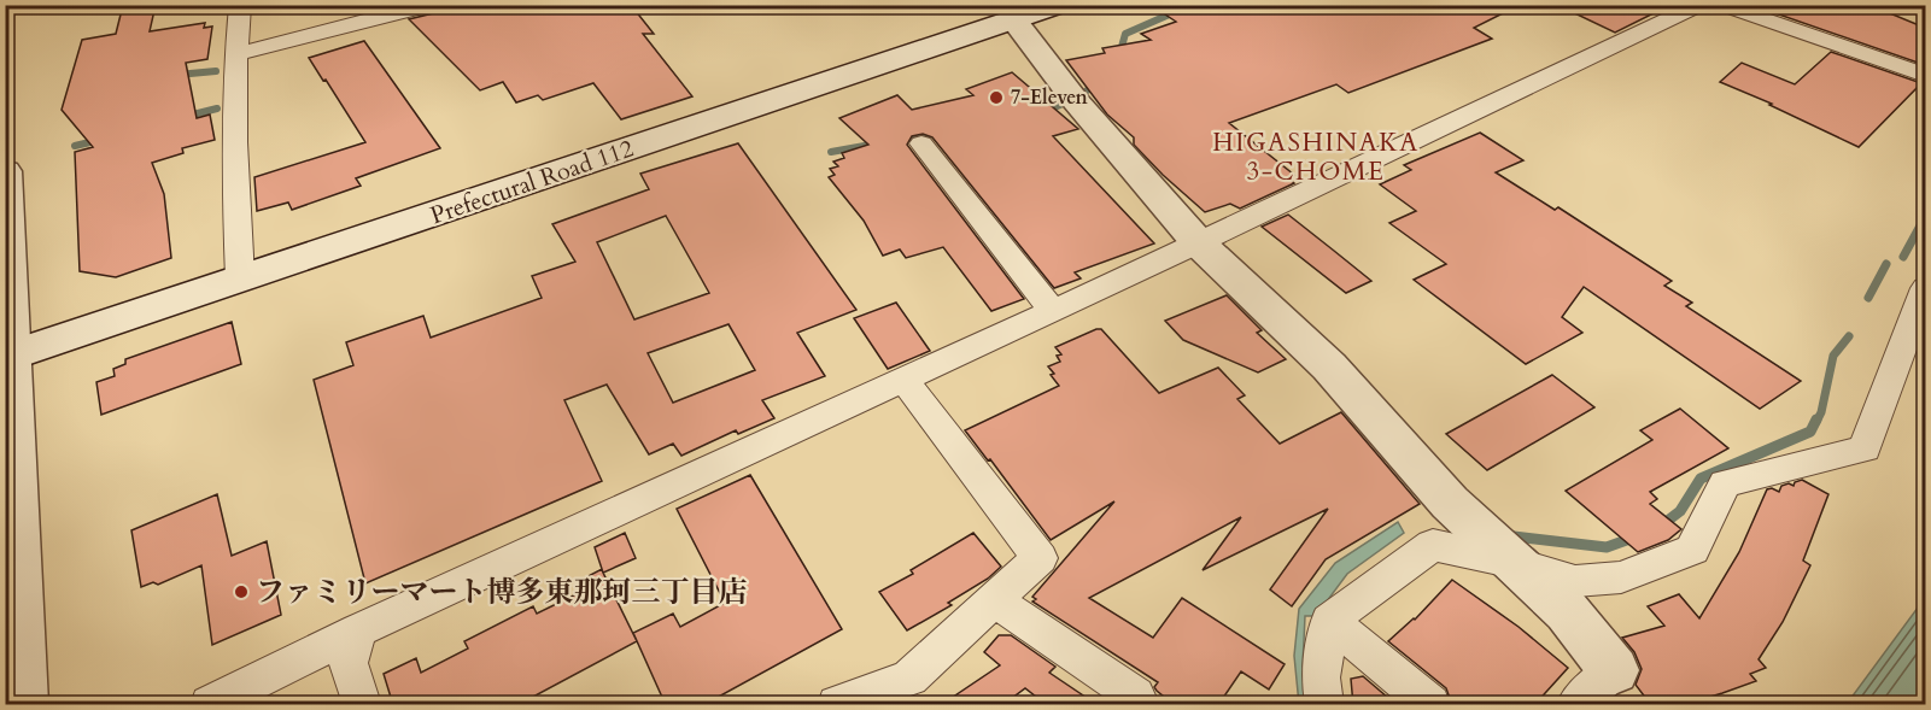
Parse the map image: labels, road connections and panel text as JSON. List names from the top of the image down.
{
  "streets": {
    "street": ["Prefectural Road 112"]
  },
  "districts": ["HIGASHINAKA 3-CHOME"],
  "places": ["7-Eleven", "ファミリーマート博多東那珂三丁目店"]
}
